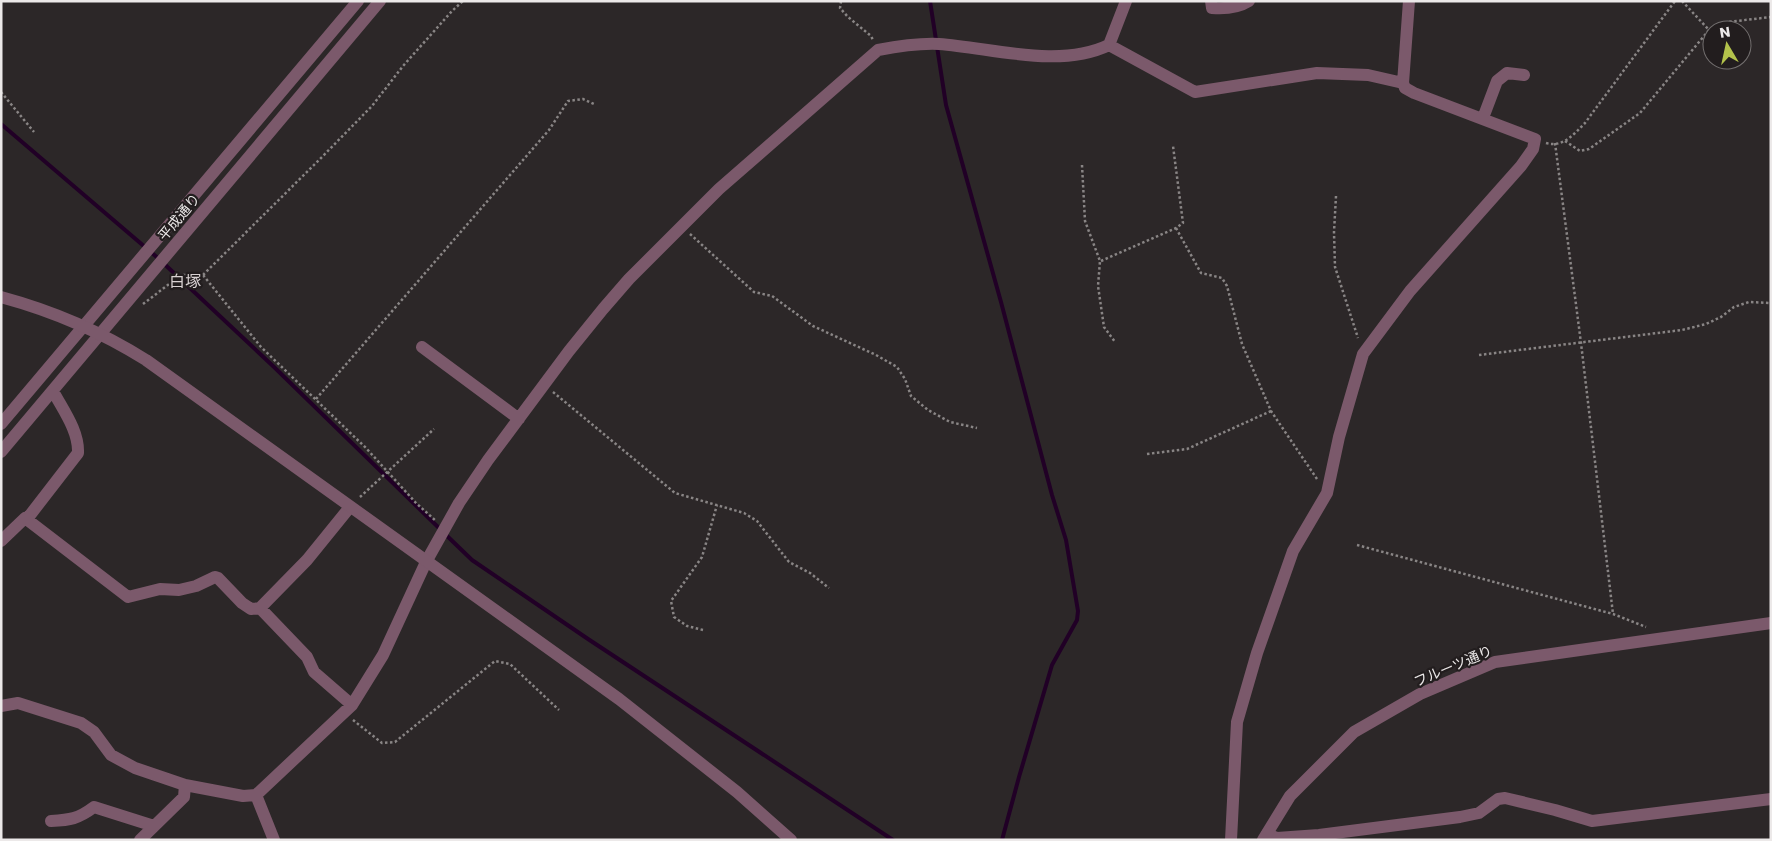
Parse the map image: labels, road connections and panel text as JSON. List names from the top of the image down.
{
  "streets": {
    "street": ["平成通り", "フルーツ通り"]
  },
  "districts": ["白塚"],
  "north": "top"
}
